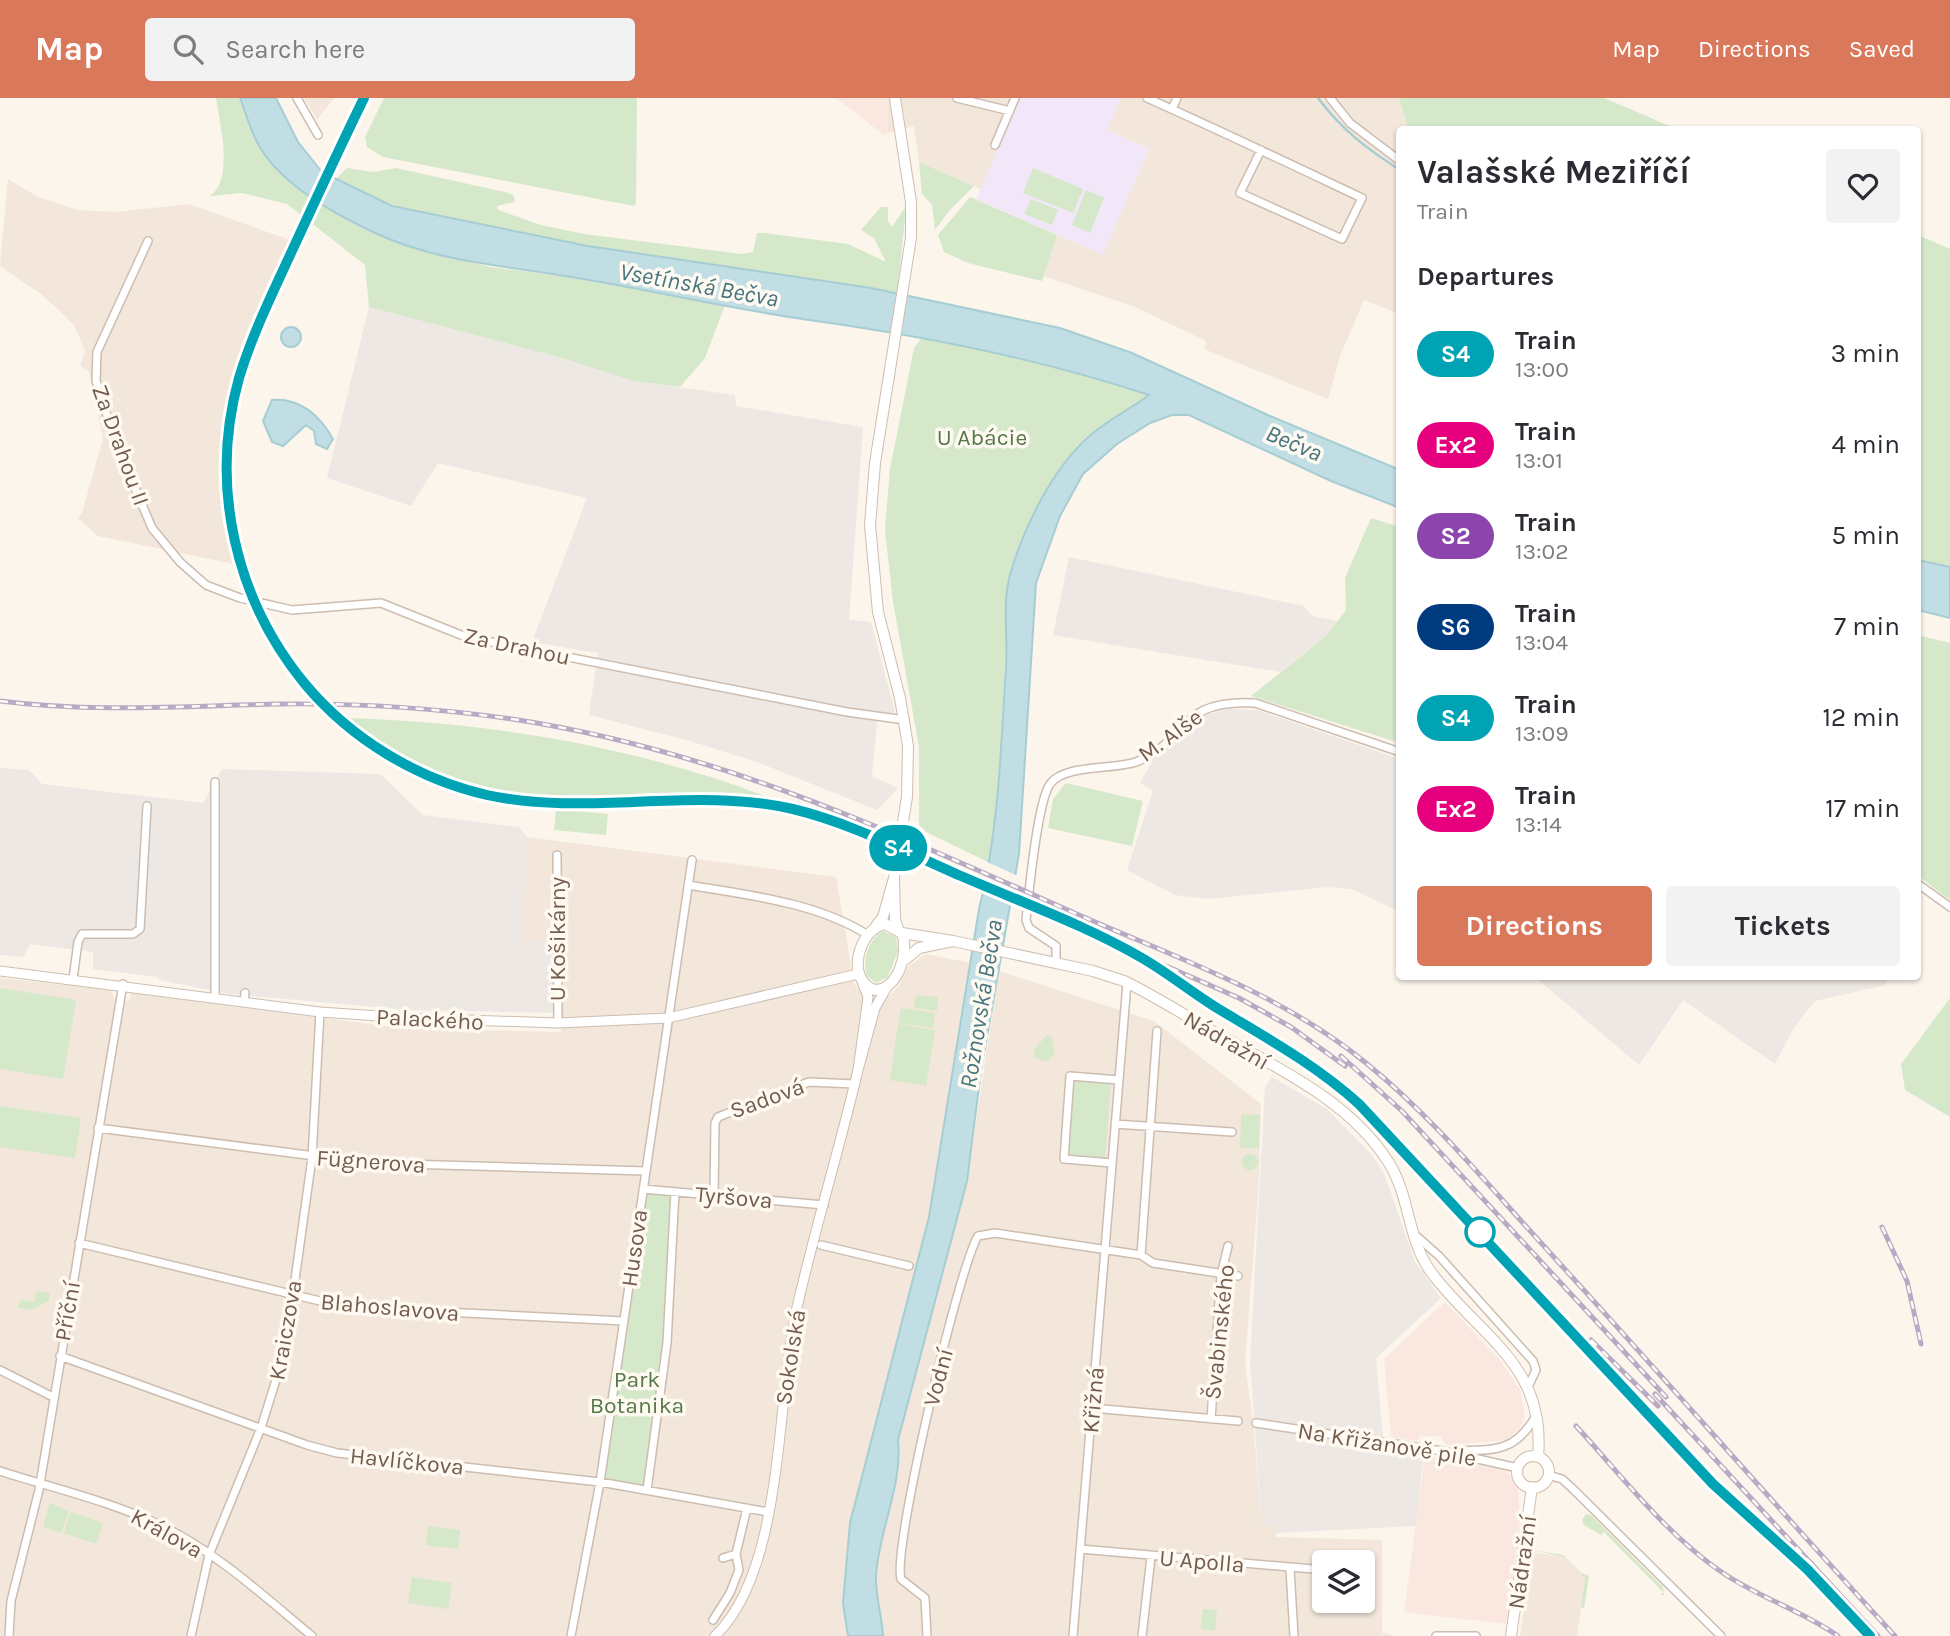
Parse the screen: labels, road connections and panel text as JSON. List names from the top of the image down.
{
  "streets": {
    "main road": ["Nádražní", "Sokolská"],
    "street": [
      "Za Drahou II",
      "Za Drahou",
      "M. Alše",
      "U Košikárny",
      "Palackého",
      "Sadová",
      "Fügnerova",
      "Tyršova",
      "Husova",
      "Blahoslavova",
      "Příční",
      "Kraiczova",
      "Švabinského",
      "Vodní",
      "Křižná",
      "Na Křižanově pile",
      "Havlíčkova",
      "Králova",
      "U Apolla"
    ]
  },
  "crossings": [
    ["Za Drahou II", "Za Drahou"],
    ["Za Drahou", "Sokolská"],
    ["M. Alše", "Nádražní"],
    ["U Košikárny", "Palackého"],
    ["Palackého", "Nádražní"],
    ["Palackého", "Husova"],
    ["Palackého", "Příční"],
    ["Palackého", "Kraiczova"],
    ["Palackého", "Sokolská"],
    ["Nádražní", "Sokolská"],
    ["Nádražní", "Křižná"],
    ["Nádražní", "Na Křižanově pile"],
    ["Sadová", "Tyršova"],
    ["Sadová", "Sokolská"],
    ["Fügnerova", "Husova"],
    ["Fügnerova", "Příční"],
    ["Fügnerova", "Kraiczova"],
    ["Tyršova", "Husova"],
    ["Tyršova", "Sokolská"],
    ["Husova", "Blahoslavova"],
    ["Husova", "Havlíčkova"],
    ["Blahoslavova", "Příční"],
    ["Blahoslavova", "Kraiczova"],
    ["Příční", "Havlíčkova"],
    ["Příční", "Králova"],
    ["Kraiczova", "Havlíčkova"],
    ["Kraiczova", "Králova"],
    ["Švabinského", "Vodní"],
    ["Švabinského", "Křižná"],
    ["Sokolská", "Havlíčkova"],
    ["Vodní", "Křižná"],
    ["Křižná", "U Apolla"]
  ],
  "water": ["Vsetínská Bečva", "Bečva", "Rožnovská Bečva"],
  "parks": ["U Abácie", "Park Botanika"],
  "page": {
    "header": "Map",
    "search": "Search here",
    "nav": ["Map", "Directions", "Saved"],
    "on_map": "S4",
    "heading": [
      ["Valašské Meziříčí", "Train"],
      "Departures"
    ],
    "list": [
      {
        "mark": "S4",
        "name": "Train",
        "note": "13:00",
        "value": "3 min"
      },
      {
        "mark": "Ex2",
        "name": "Train",
        "note": "13:01",
        "value": "4 min"
      },
      {
        "mark": "S2",
        "name": "Train",
        "note": "13:02",
        "value": "5 min"
      },
      {
        "mark": "S6",
        "name": "Train",
        "note": "13:04",
        "value": "7 min"
      },
      {
        "mark": "S4",
        "name": "Train",
        "note": "13:09",
        "value": "12 min"
      },
      {
        "mark": "Ex2",
        "name": "Train",
        "note": "13:14",
        "value": "17 min"
      }
    ],
    "buttons": ["Directions", "Tickets"]
  }
}
